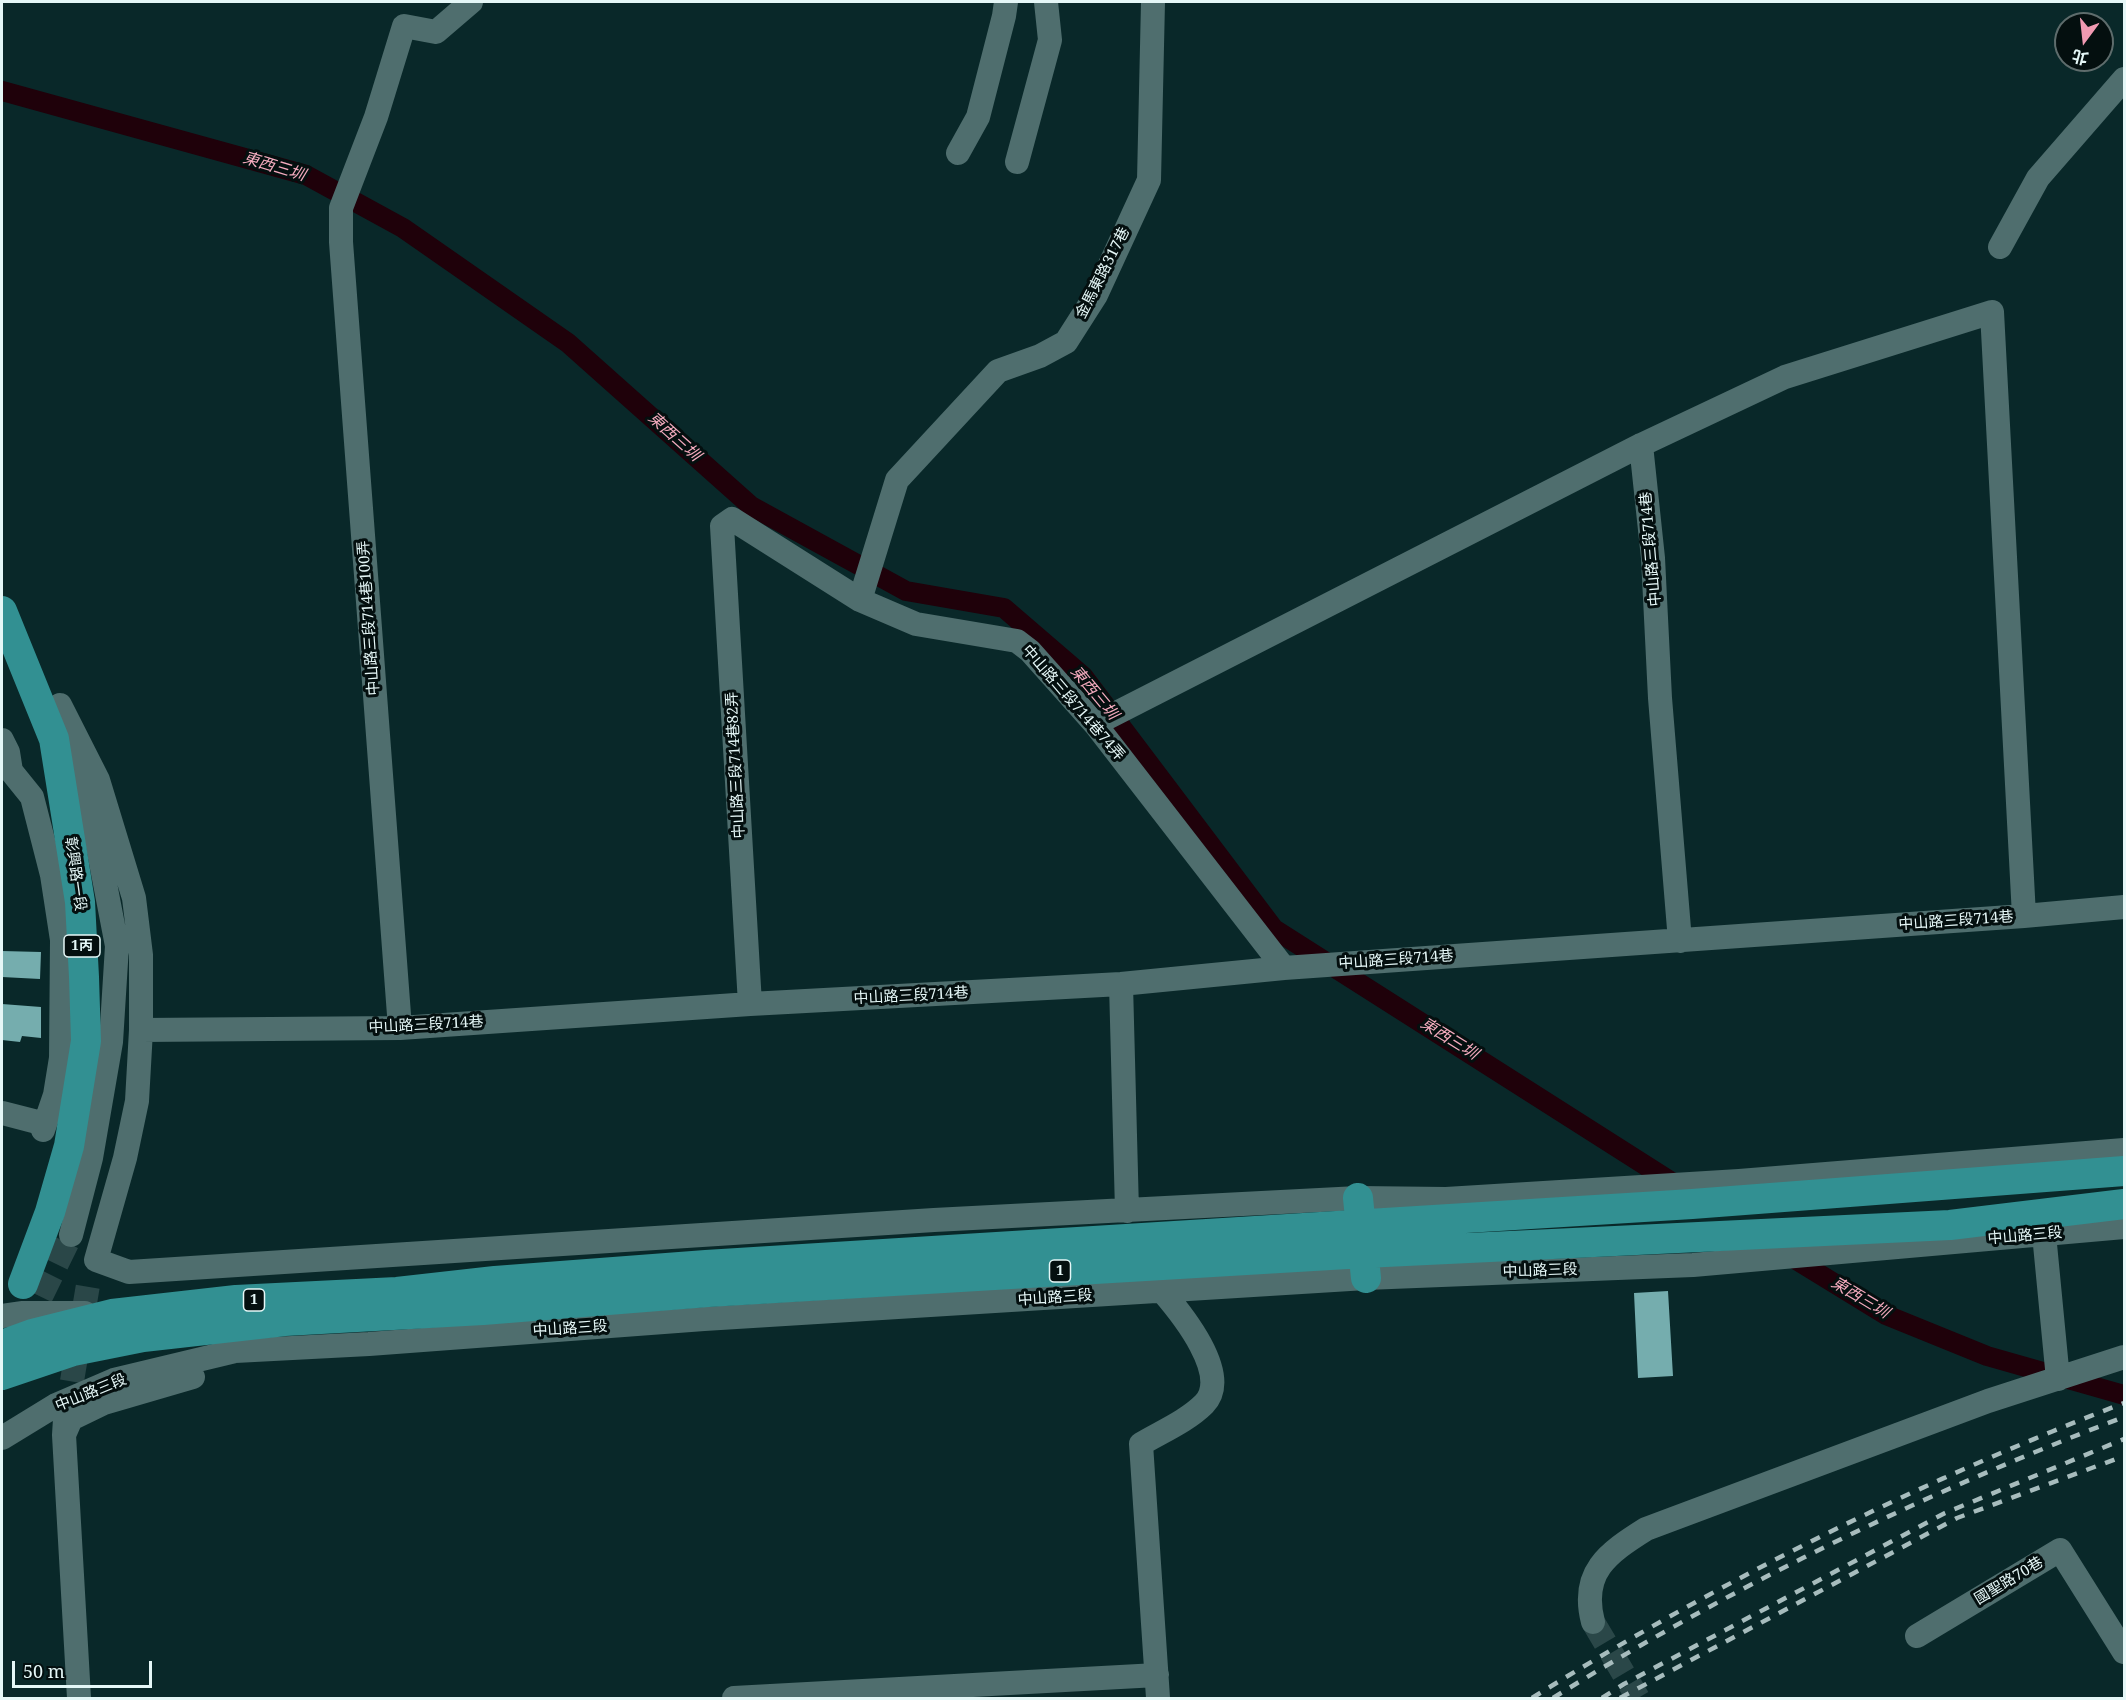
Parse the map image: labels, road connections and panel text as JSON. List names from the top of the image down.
{
  "streets": {
    "main road": [
      "彰興路一段",
      "1丙",
      "中山路三段",
      "1"
    ],
    "street": [
      "金馬東路317巷",
      "中山路三段714巷",
      "中山路三段714巷100弄",
      "中山路三段714巷74弄",
      "中山路三段714巷82弄",
      "國聖路70巷"
    ]
  },
  "crossings": [
    ["金馬東路317巷", "中山路三段714巷74弄"],
    ["中山路三段714巷", "中山路三段714巷100弄"],
    ["中山路三段714巷", "中山路三段714巷74弄"],
    ["中山路三段714巷", "中山路三段714巷82弄"],
    ["中山路三段714巷", "1"],
    ["中山路三段714巷74弄", "中山路三段714巷82弄"],
    ["彰興路一段", "1"],
    ["中山路三段", "1"]
  ],
  "water": ["東西三圳"],
  "scale_bar": "50 m",
  "north": "bottom"
}
